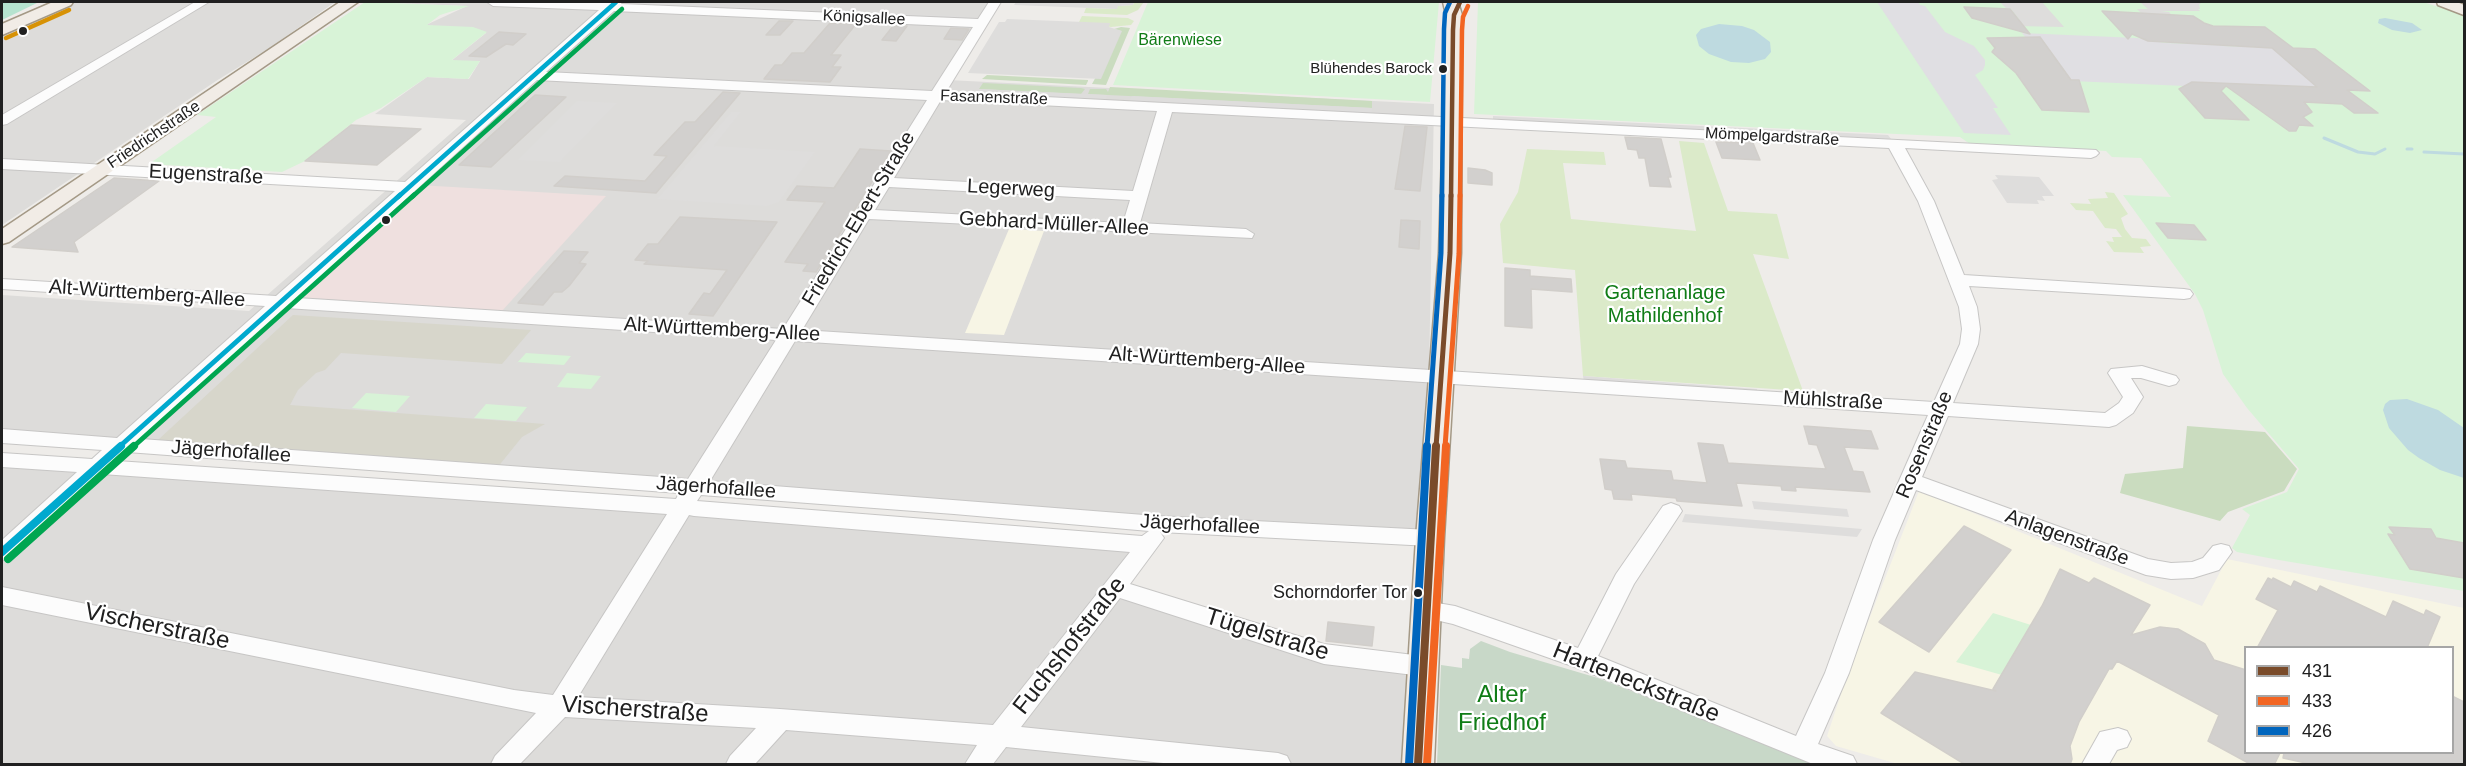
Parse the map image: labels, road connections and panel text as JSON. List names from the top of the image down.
{
  "streets": {
    "main road": ["Friedrichstraße"],
    "street": [
      "Königsallee",
      "Fasanenstraße",
      "Mömpelgardstraße",
      "Eugenstraße",
      "Legerweg",
      "Friedrich-Ebert-Straße",
      "Gebhard-Müller-Allee",
      "Alt-Württemberg-Allee",
      "Mühlstraße",
      "Rosenstraße",
      "Jägerhofallee",
      "Anlagenstraße",
      "Vischerstraße",
      "Tügelstraße",
      "Fuchshofstraße",
      "Harteneckstraße"
    ]
  },
  "crossings": [
    ["Königsallee", "Friedrich-Ebert-Straße"],
    ["Fasanenstraße", "Mömpelgardstraße"],
    ["Fasanenstraße", "Friedrich-Ebert-Straße"],
    ["Friedrichstraße", "Eugenstraße"],
    ["Mömpelgardstraße", "Rosenstraße"],
    ["Legerweg", "Friedrich-Ebert-Straße"],
    ["Friedrich-Ebert-Straße", "Gebhard-Müller-Allee"],
    ["Friedrich-Ebert-Straße", "Alt-Württemberg-Allee"],
    ["Friedrich-Ebert-Straße", "Jägerhofallee"],
    ["Friedrich-Ebert-Straße", "Vischerstraße"],
    ["Alt-Württemberg-Allee", "Mühlstraße"],
    ["Mühlstraße", "Rosenstraße"],
    ["Rosenstraße", "Anlagenstraße"],
    ["Rosenstraße", "Harteneckstraße"],
    ["Jägerhofallee", "Fuchshofstraße"],
    ["Vischerstraße", "Fuchshofstraße"],
    ["Tügelstraße", "Fuchshofstraße"]
  ],
  "parks": ["Bärenwiese", "Gartenanlage Mathildenhof", "Alter Friedhof"],
  "places": ["Blühendes Barock", "Schorndorfer Tor"],
  "lines": ["transit line 431", "transit line 426", "transit line 433"],
  "legend": ["431", "433", "426"]
}
